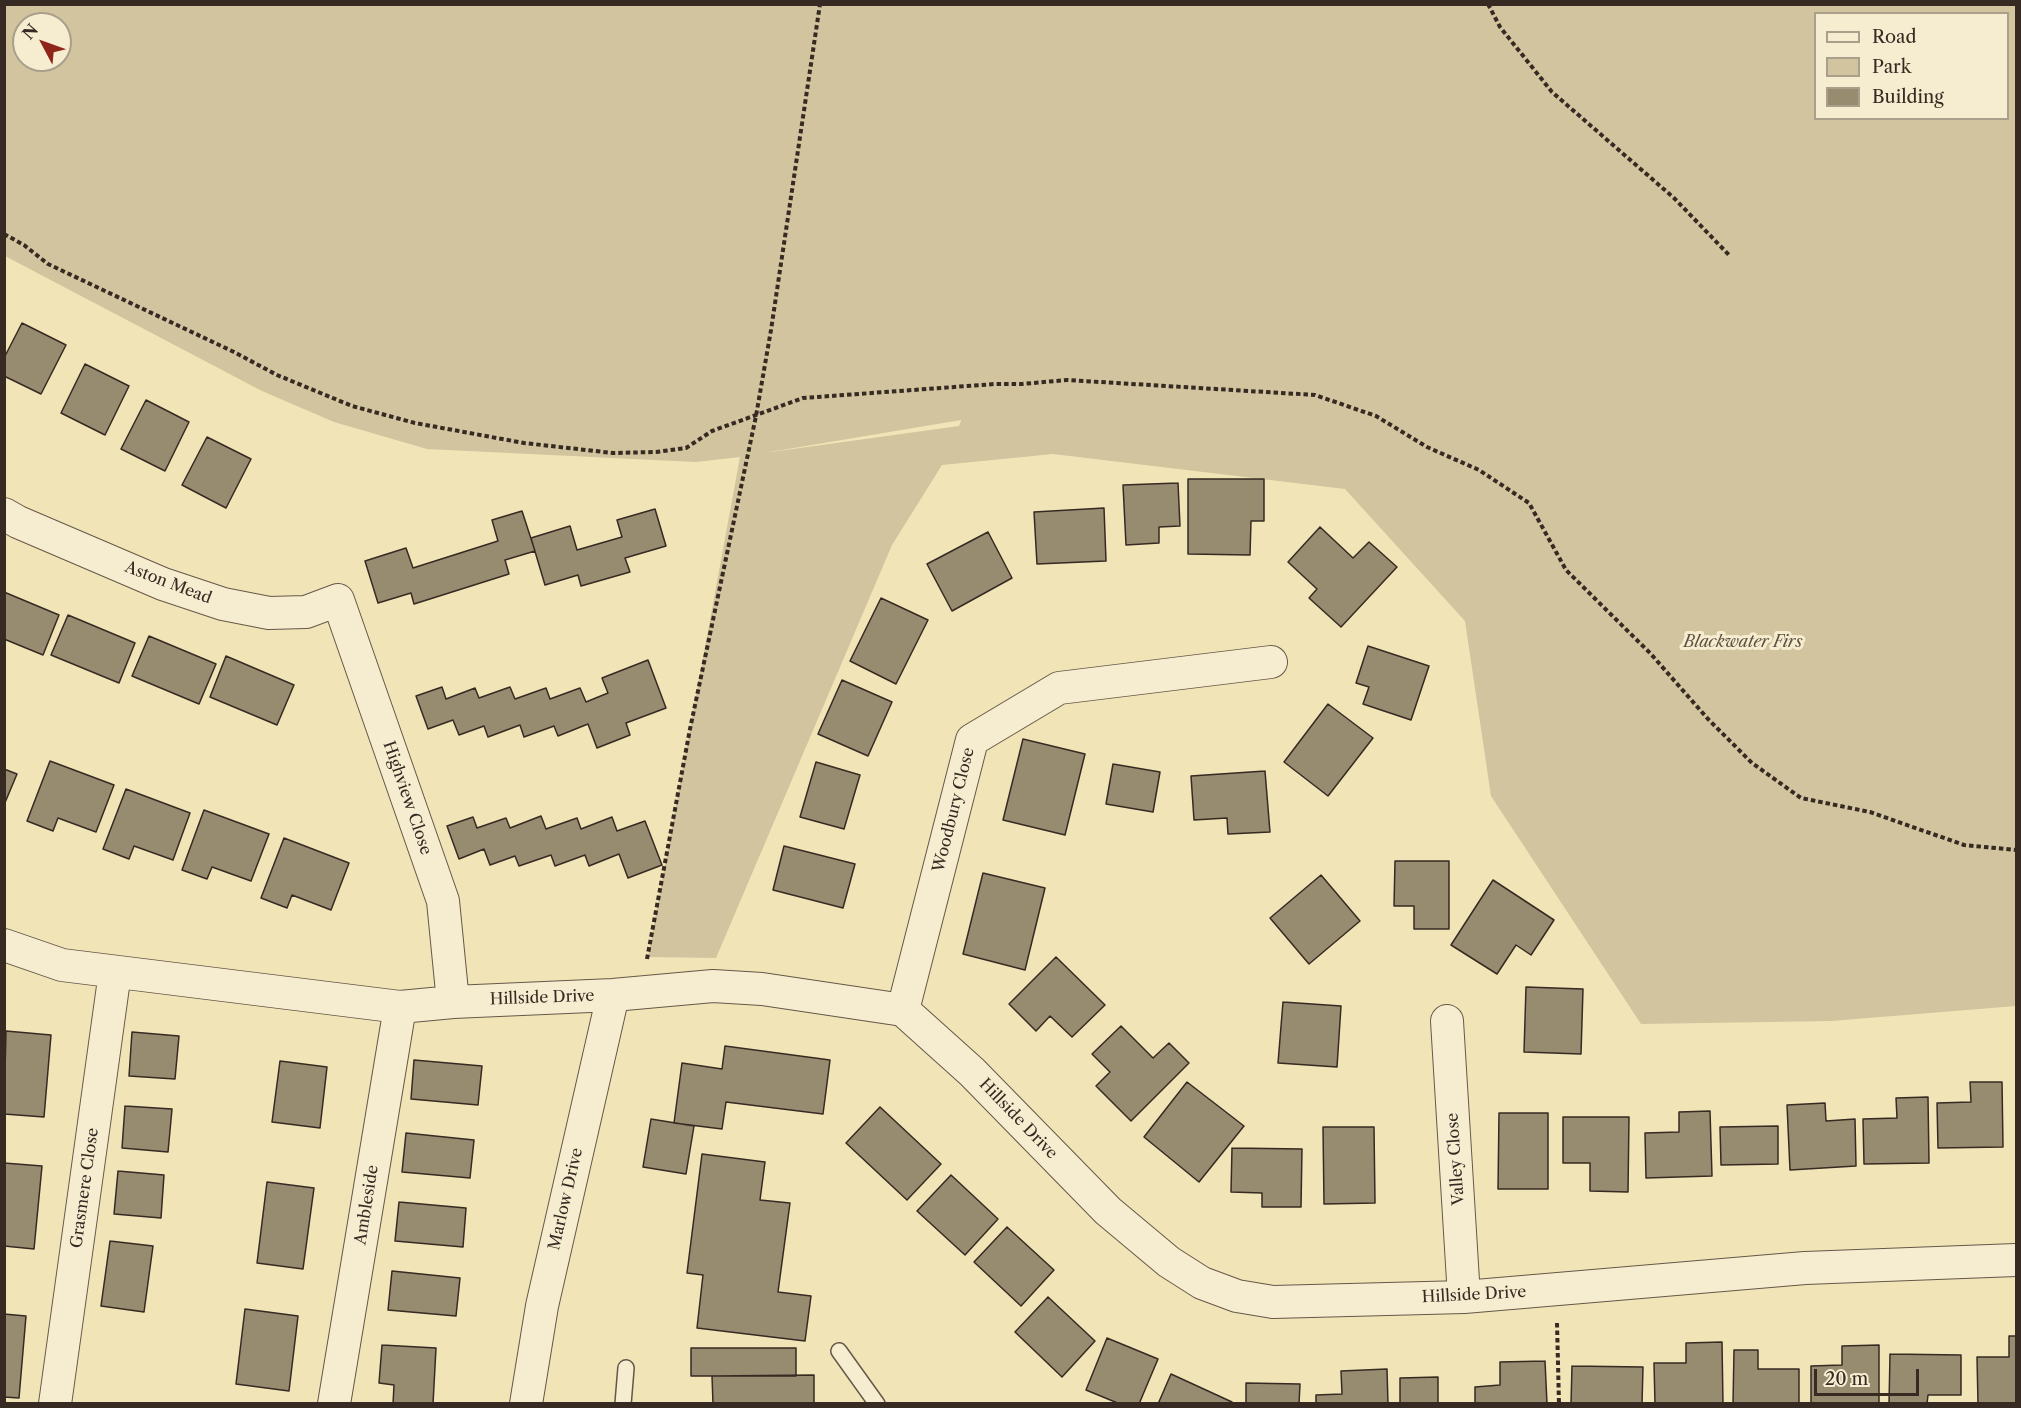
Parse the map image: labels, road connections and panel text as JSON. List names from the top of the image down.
{
  "streets": {
    "street": [
      "Aston Mead",
      "Highview Close",
      "Woodbury Close",
      "Hillside Drive",
      "Valley Close",
      "Grasmere Close",
      "Marlow Drive",
      "Ambleside"
    ]
  },
  "crossings": [
    ["Aston Mead", "Highview Close"],
    ["Highview Close", "Hillside Drive"],
    ["Woodbury Close", "Hillside Drive"],
    ["Hillside Drive", "Valley Close"],
    ["Hillside Drive", "Grasmere Close"],
    ["Hillside Drive", "Marlow Drive"],
    ["Hillside Drive", "Ambleside"]
  ],
  "parks": ["Blackwater Firs"],
  "legend": ["Road", "Park", "Building"],
  "scale_bar": "20 m",
  "north": "top left"
}
